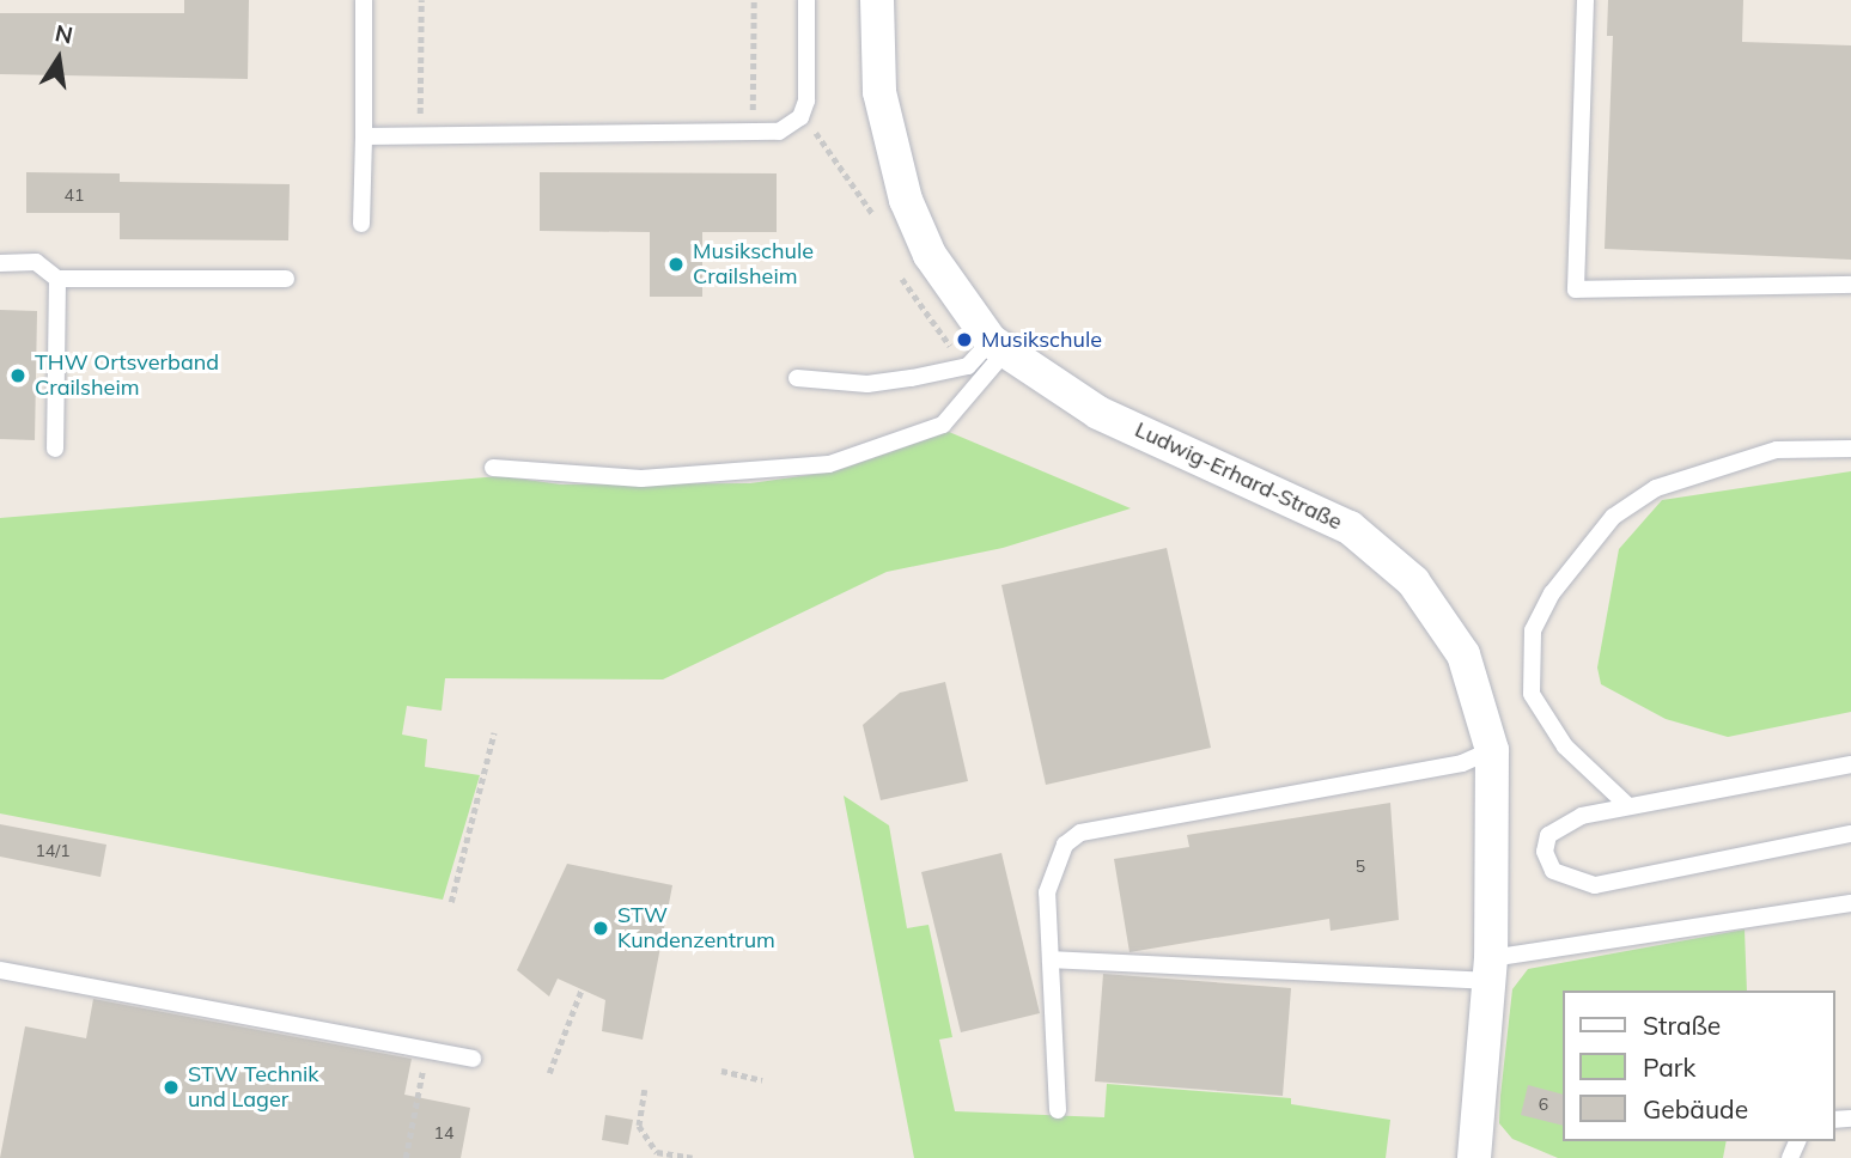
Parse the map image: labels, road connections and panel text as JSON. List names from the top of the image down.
{
  "streets": {
    "street": ["Ludwig-Erhard-Straße"]
  },
  "places": [
    "Musikschule Crailsheim",
    "Musikschule",
    "THW Ortsverband Crailsheim",
    "STW Kundenzentrum",
    "STW Technik und Lager"
  ],
  "house_numbers": [
    "41",
    "14/1",
    "5",
    "6",
    "14"
  ],
  "legend": ["Straße", "Park", "Gebäude"],
  "north": "top"
}
